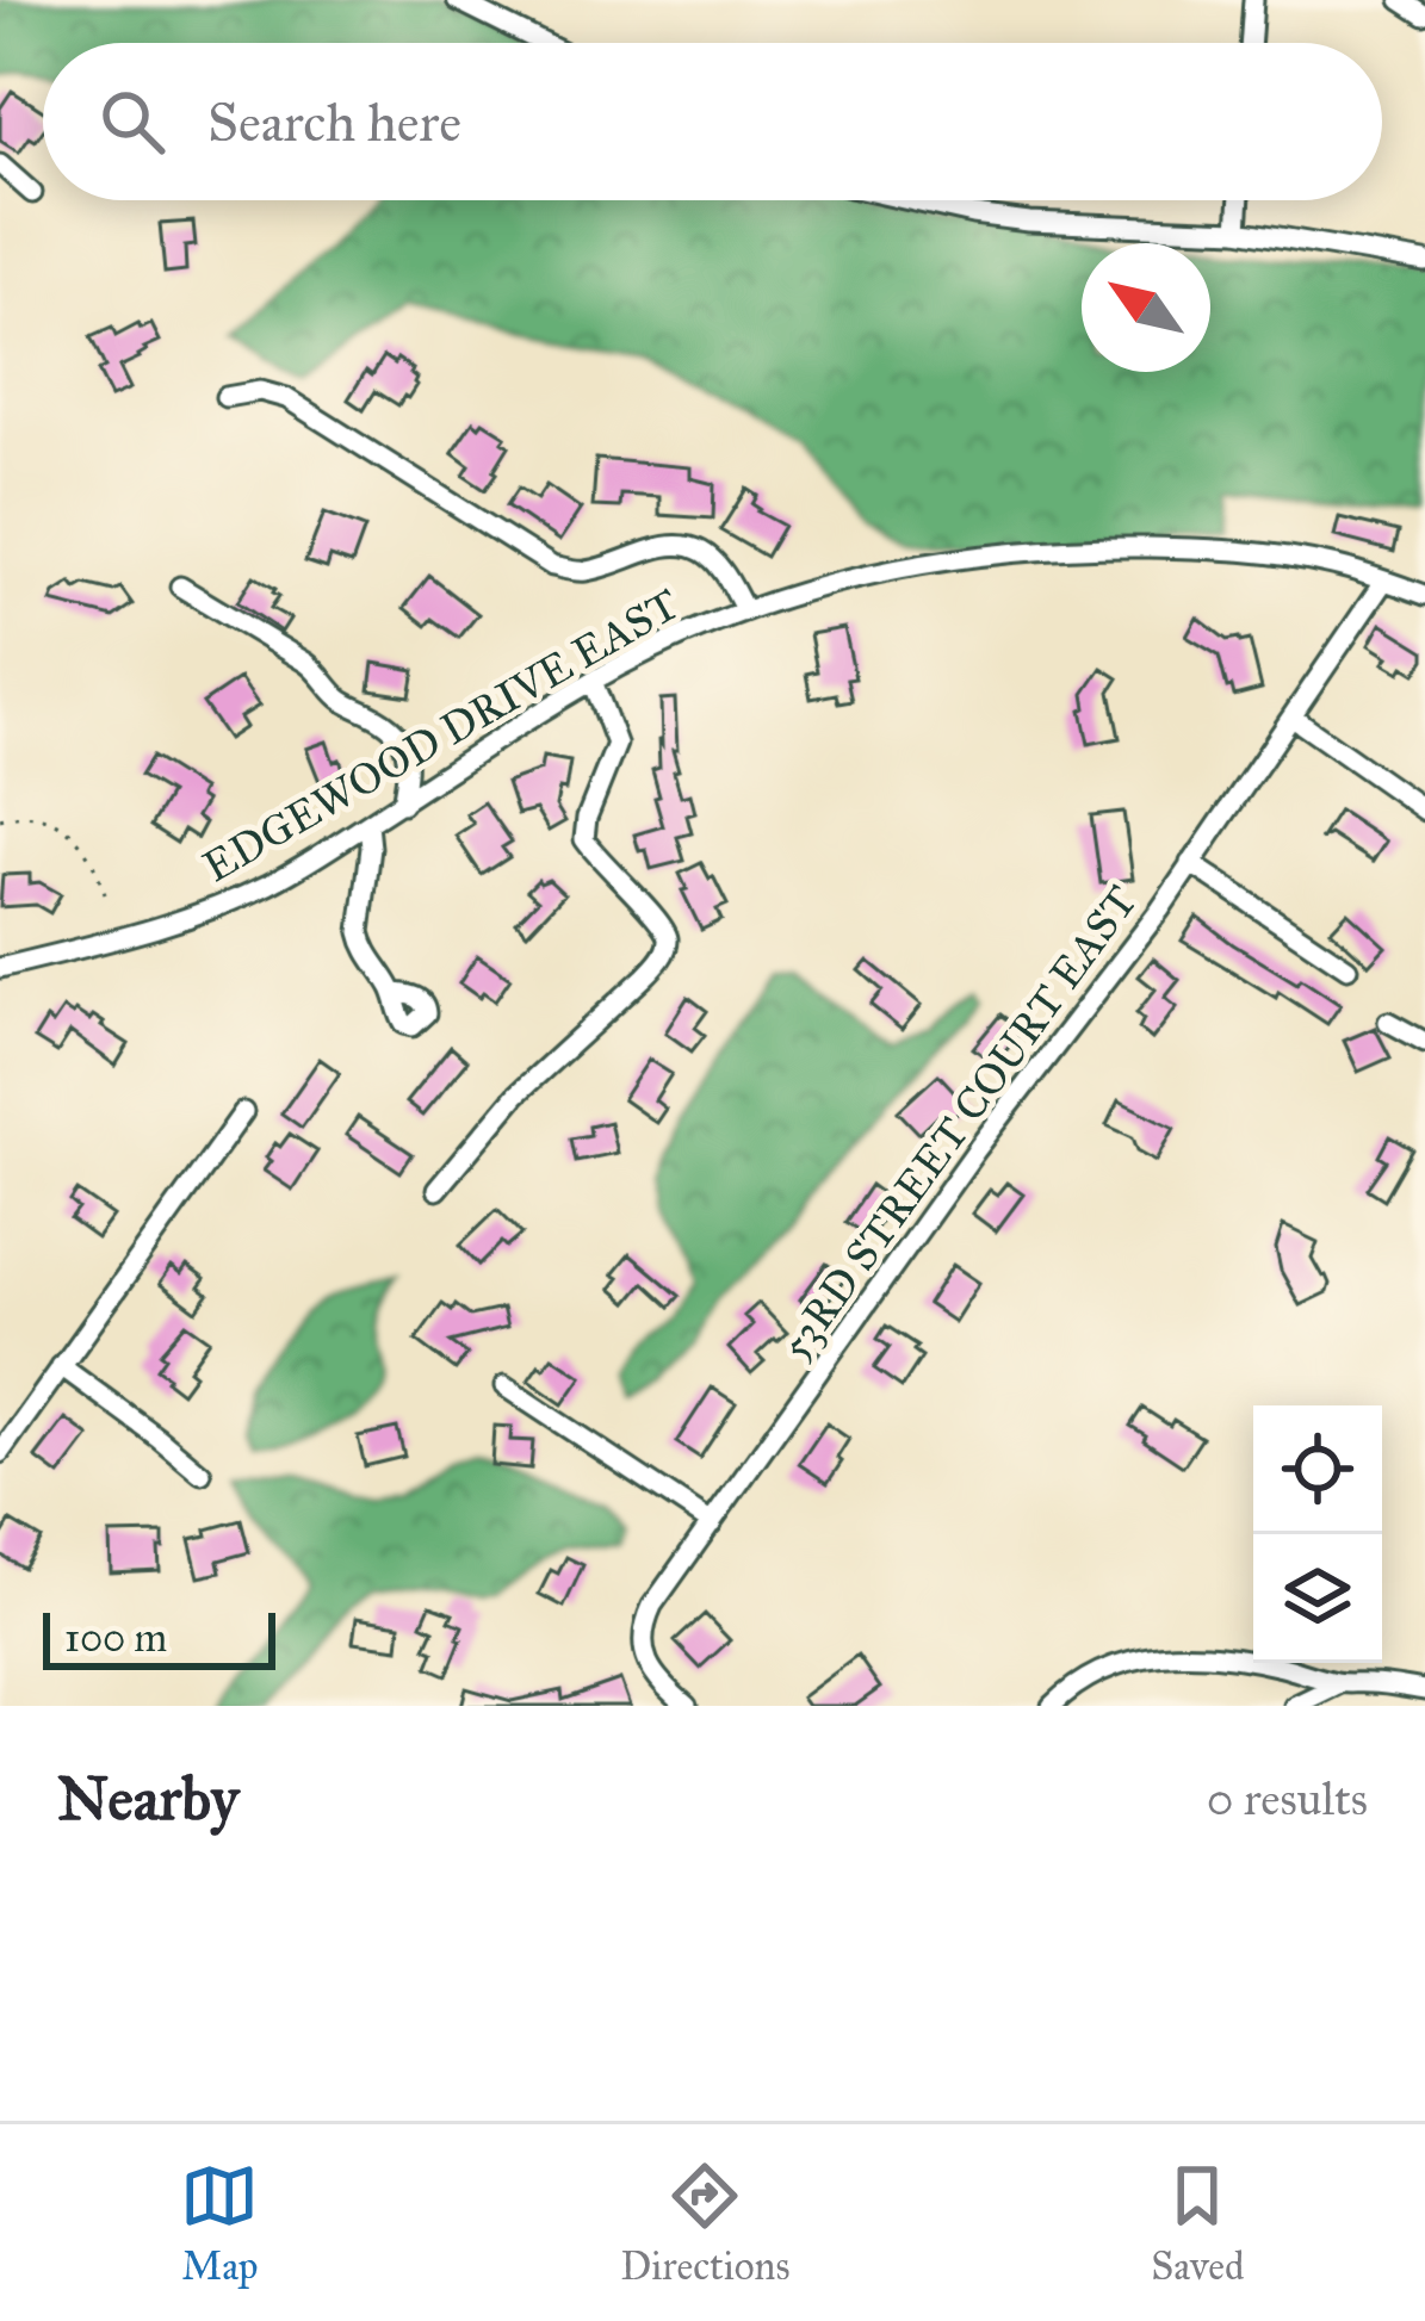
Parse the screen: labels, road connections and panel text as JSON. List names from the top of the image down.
{
  "streets": {
    "street": ["EDGEWOOD DRIVE EAST", "53RD STREET COURT EAST"]
  },
  "crossings": [
    ["EDGEWOOD DRIVE EAST", "53RD STREET COURT EAST"]
  ],
  "scale_bar": "100 m",
  "north": "top left",
  "page": {
    "search": "Search here",
    "scale": "100 m",
    "heading": ["Nearby", "0 results"],
    "nav": ["Map", "Directions", "Saved"]
  }
}
